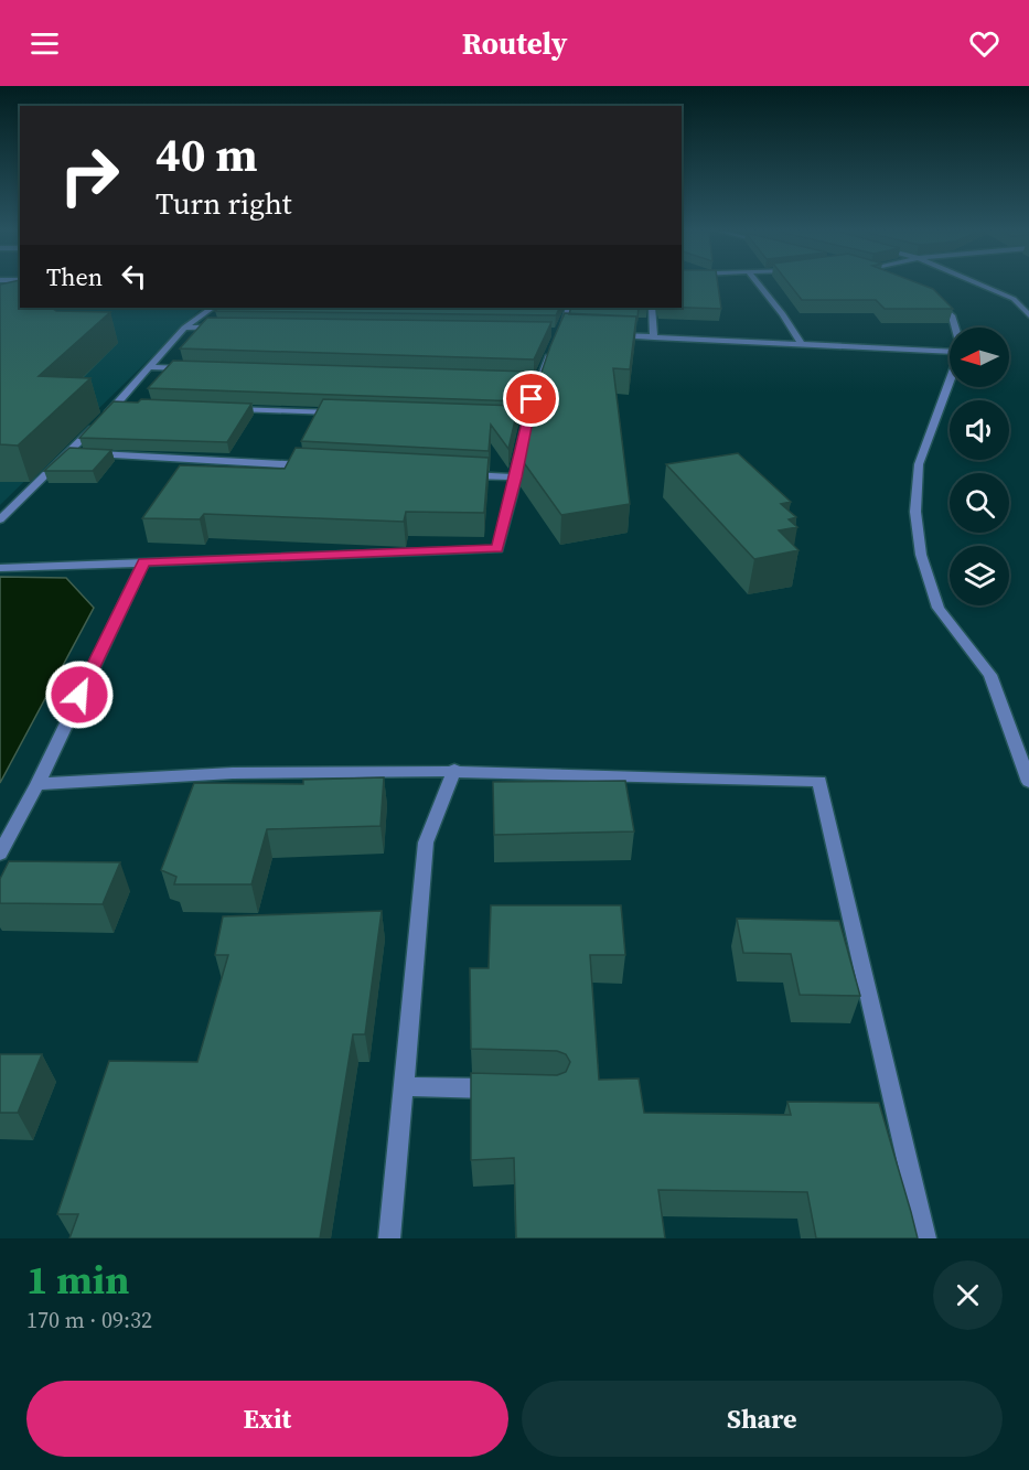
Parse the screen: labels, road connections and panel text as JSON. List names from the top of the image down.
{
  "north": "left",
  "page": {
    "header": "Routely",
    "turn": ["40 m", "Turn right"],
    "then": "Then",
    "heading": ["1 min", "170 m · 09:32"],
    "buttons": ["Exit", "Share"]
  }
}
